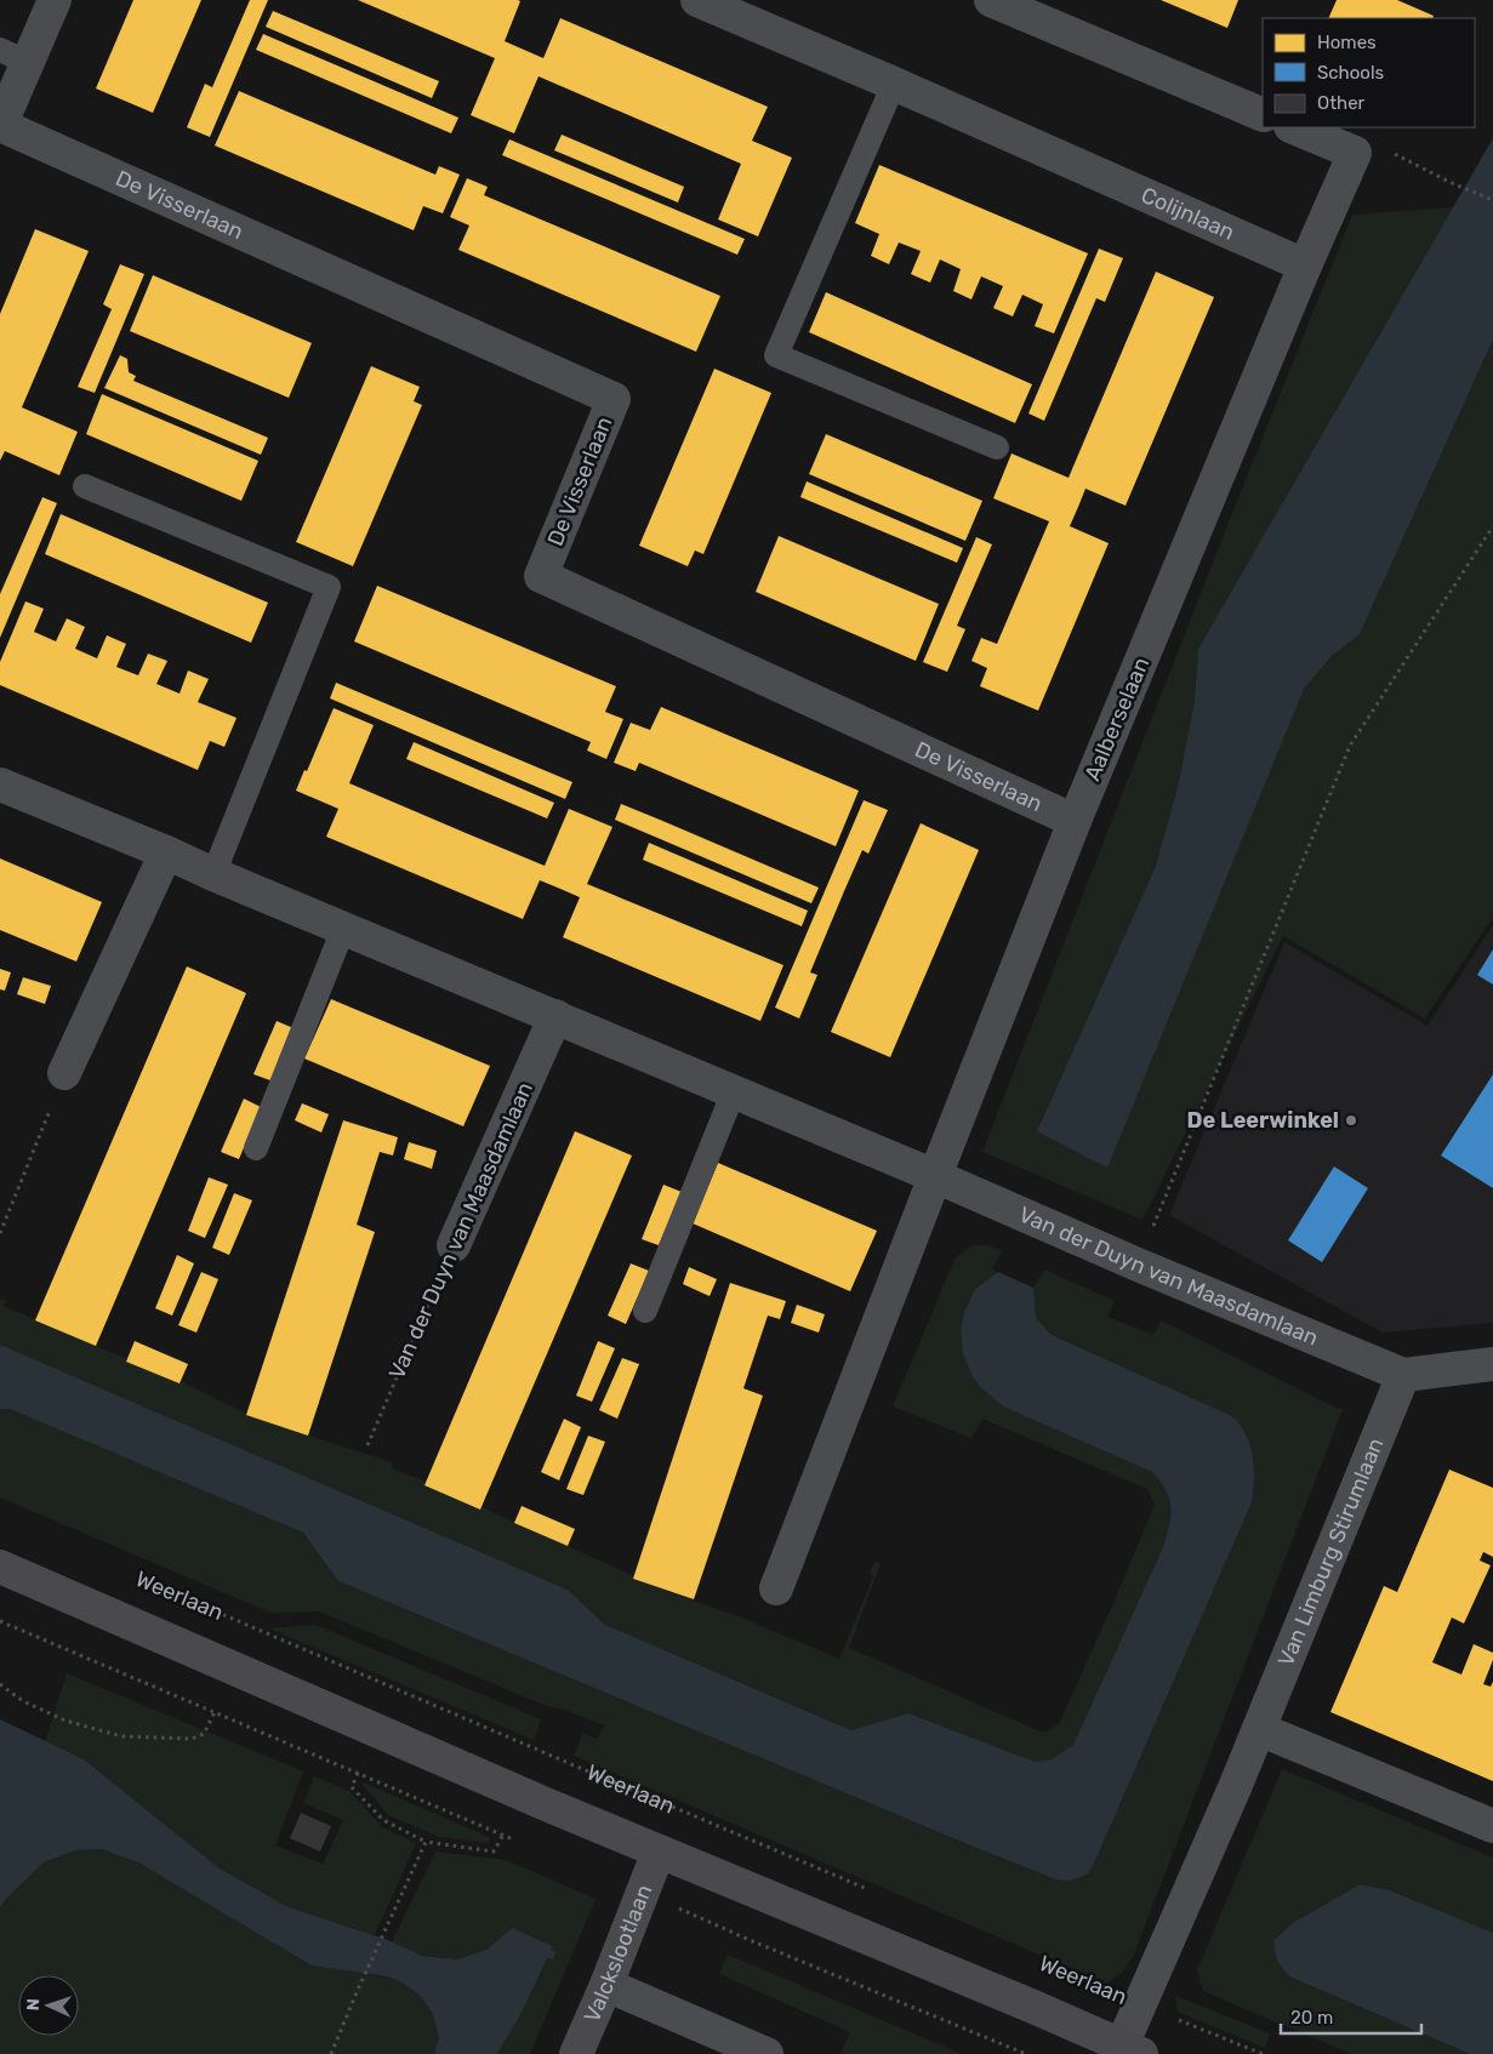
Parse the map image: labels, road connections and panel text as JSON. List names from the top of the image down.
{
  "streets": {
    "main road": ["Weerlaan", "Valckslootlaan"],
    "street": [
      "De Visserlaan",
      "Colijnlaan",
      "Aalberselaan",
      "Van der Duyn van Maasdamlaan",
      "Van Limburg Stirumlaan"
    ]
  },
  "crossings": [
    ["De Visserlaan", "Aalberselaan"],
    ["Colijnlaan", "Aalberselaan"],
    ["Aalberselaan", "Van der Duyn van Maasdamlaan"],
    ["Van der Duyn van Maasdamlaan", "Van Limburg Stirumlaan"],
    ["Van Limburg Stirumlaan", "Weerlaan"],
    ["Weerlaan", "Valckslootlaan"]
  ],
  "places": ["De Leerwinkel"],
  "legend": ["Homes", "Schools", "Other"],
  "scale_bar": "20 m",
  "north": "left"
}
